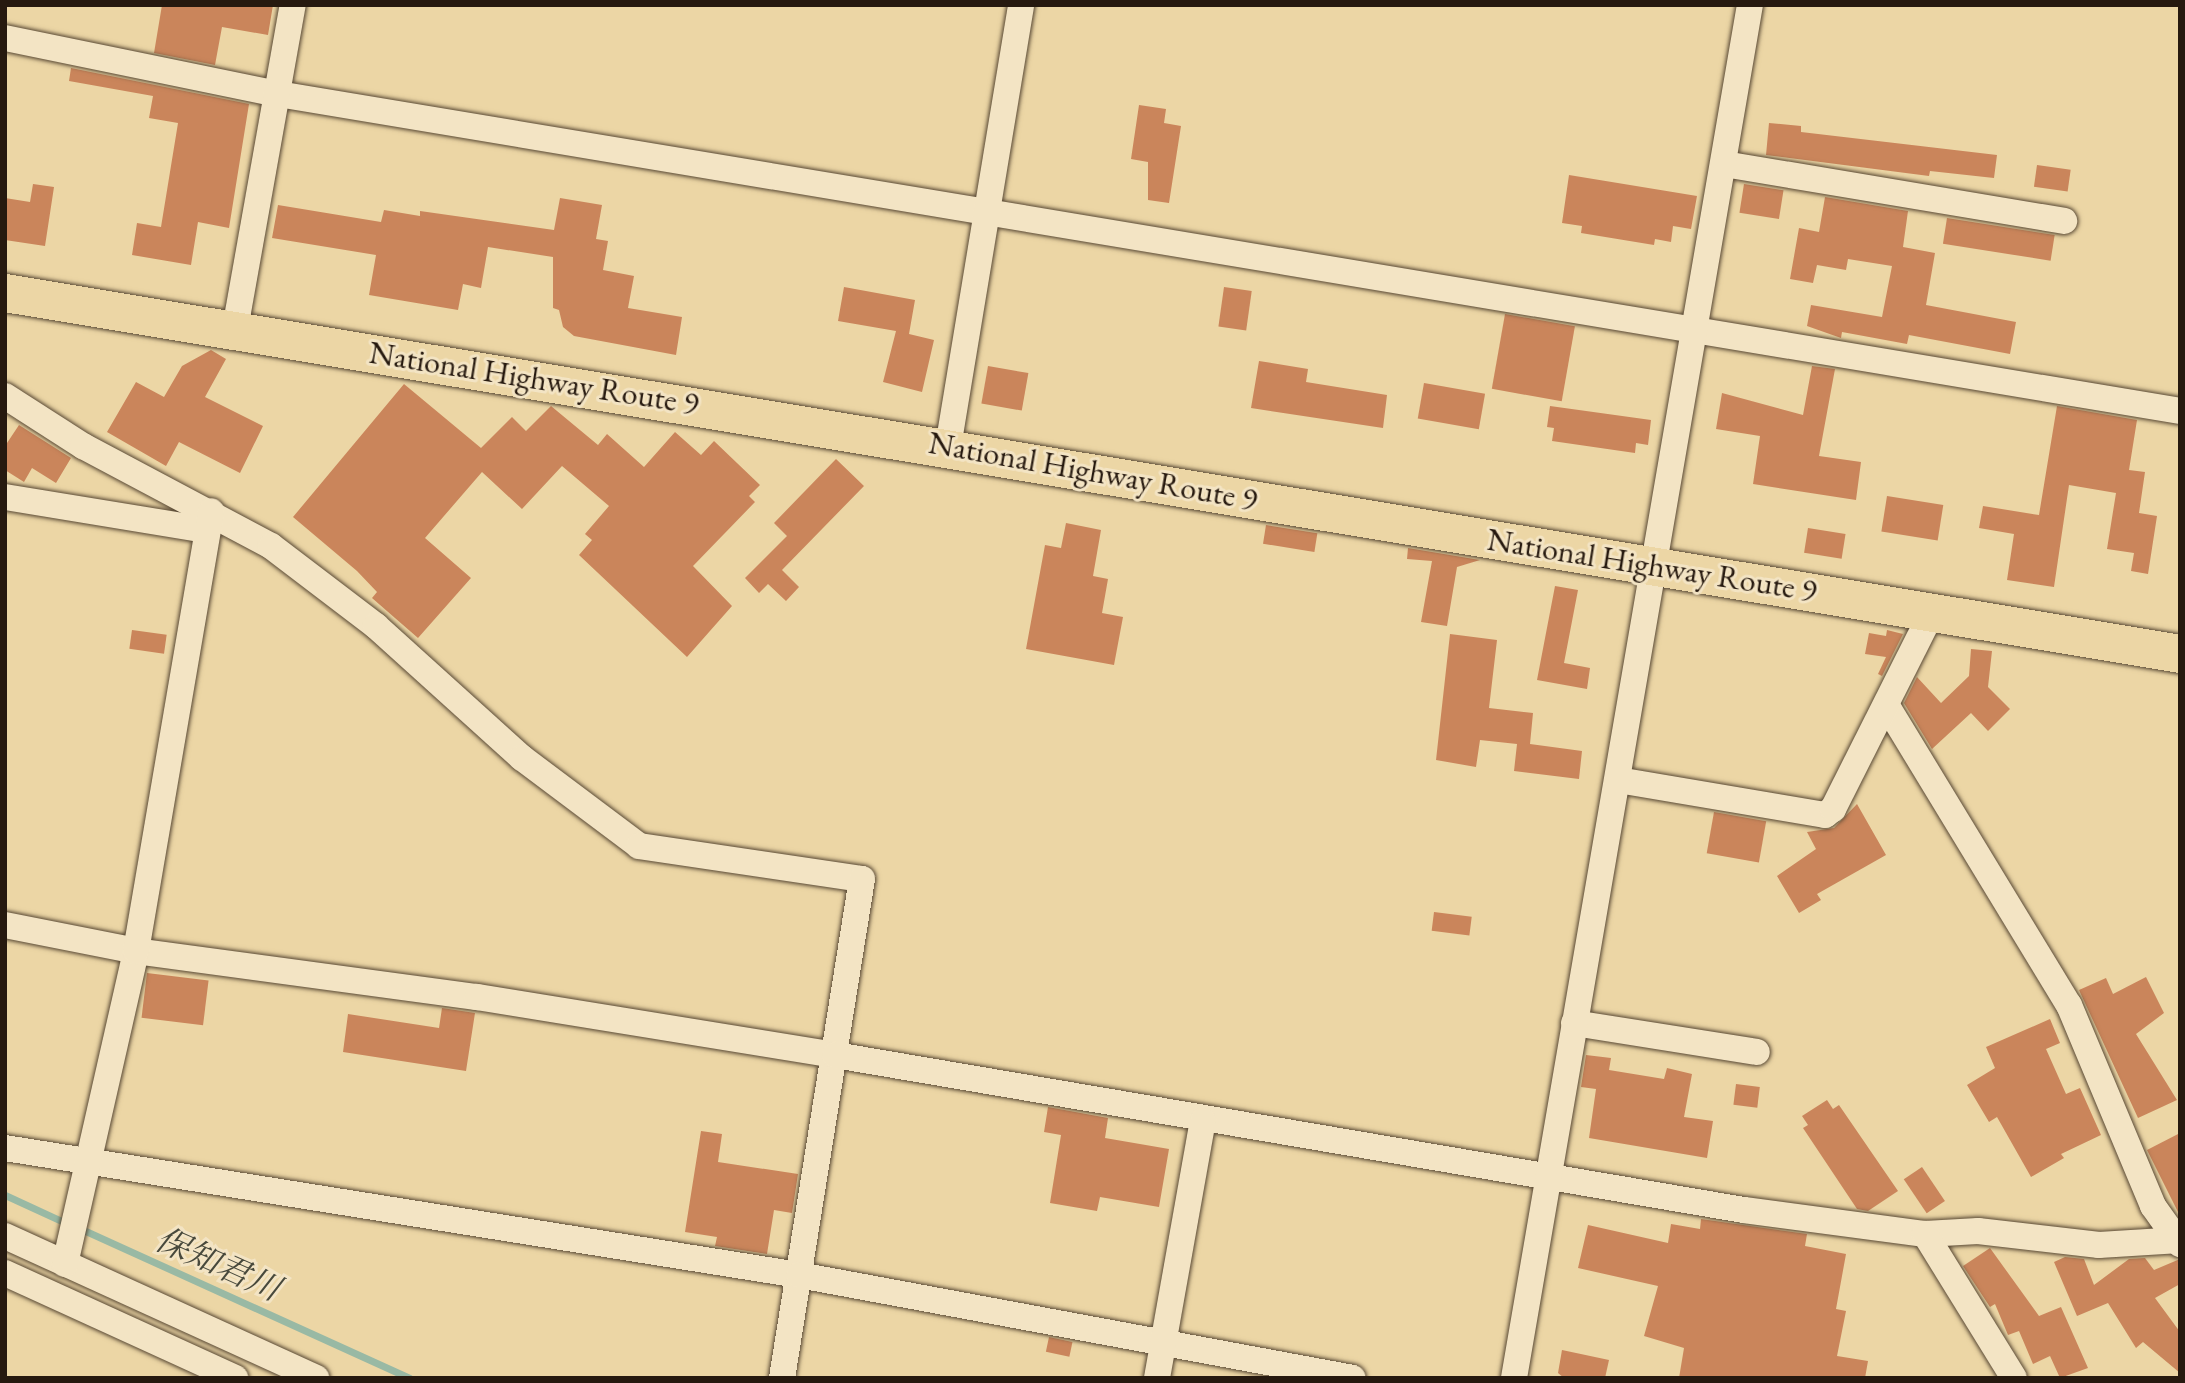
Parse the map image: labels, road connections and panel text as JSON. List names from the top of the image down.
{
  "streets": {
    "highway": ["National Highway Route 9"]
  },
  "water": ["保知君川"]
}
